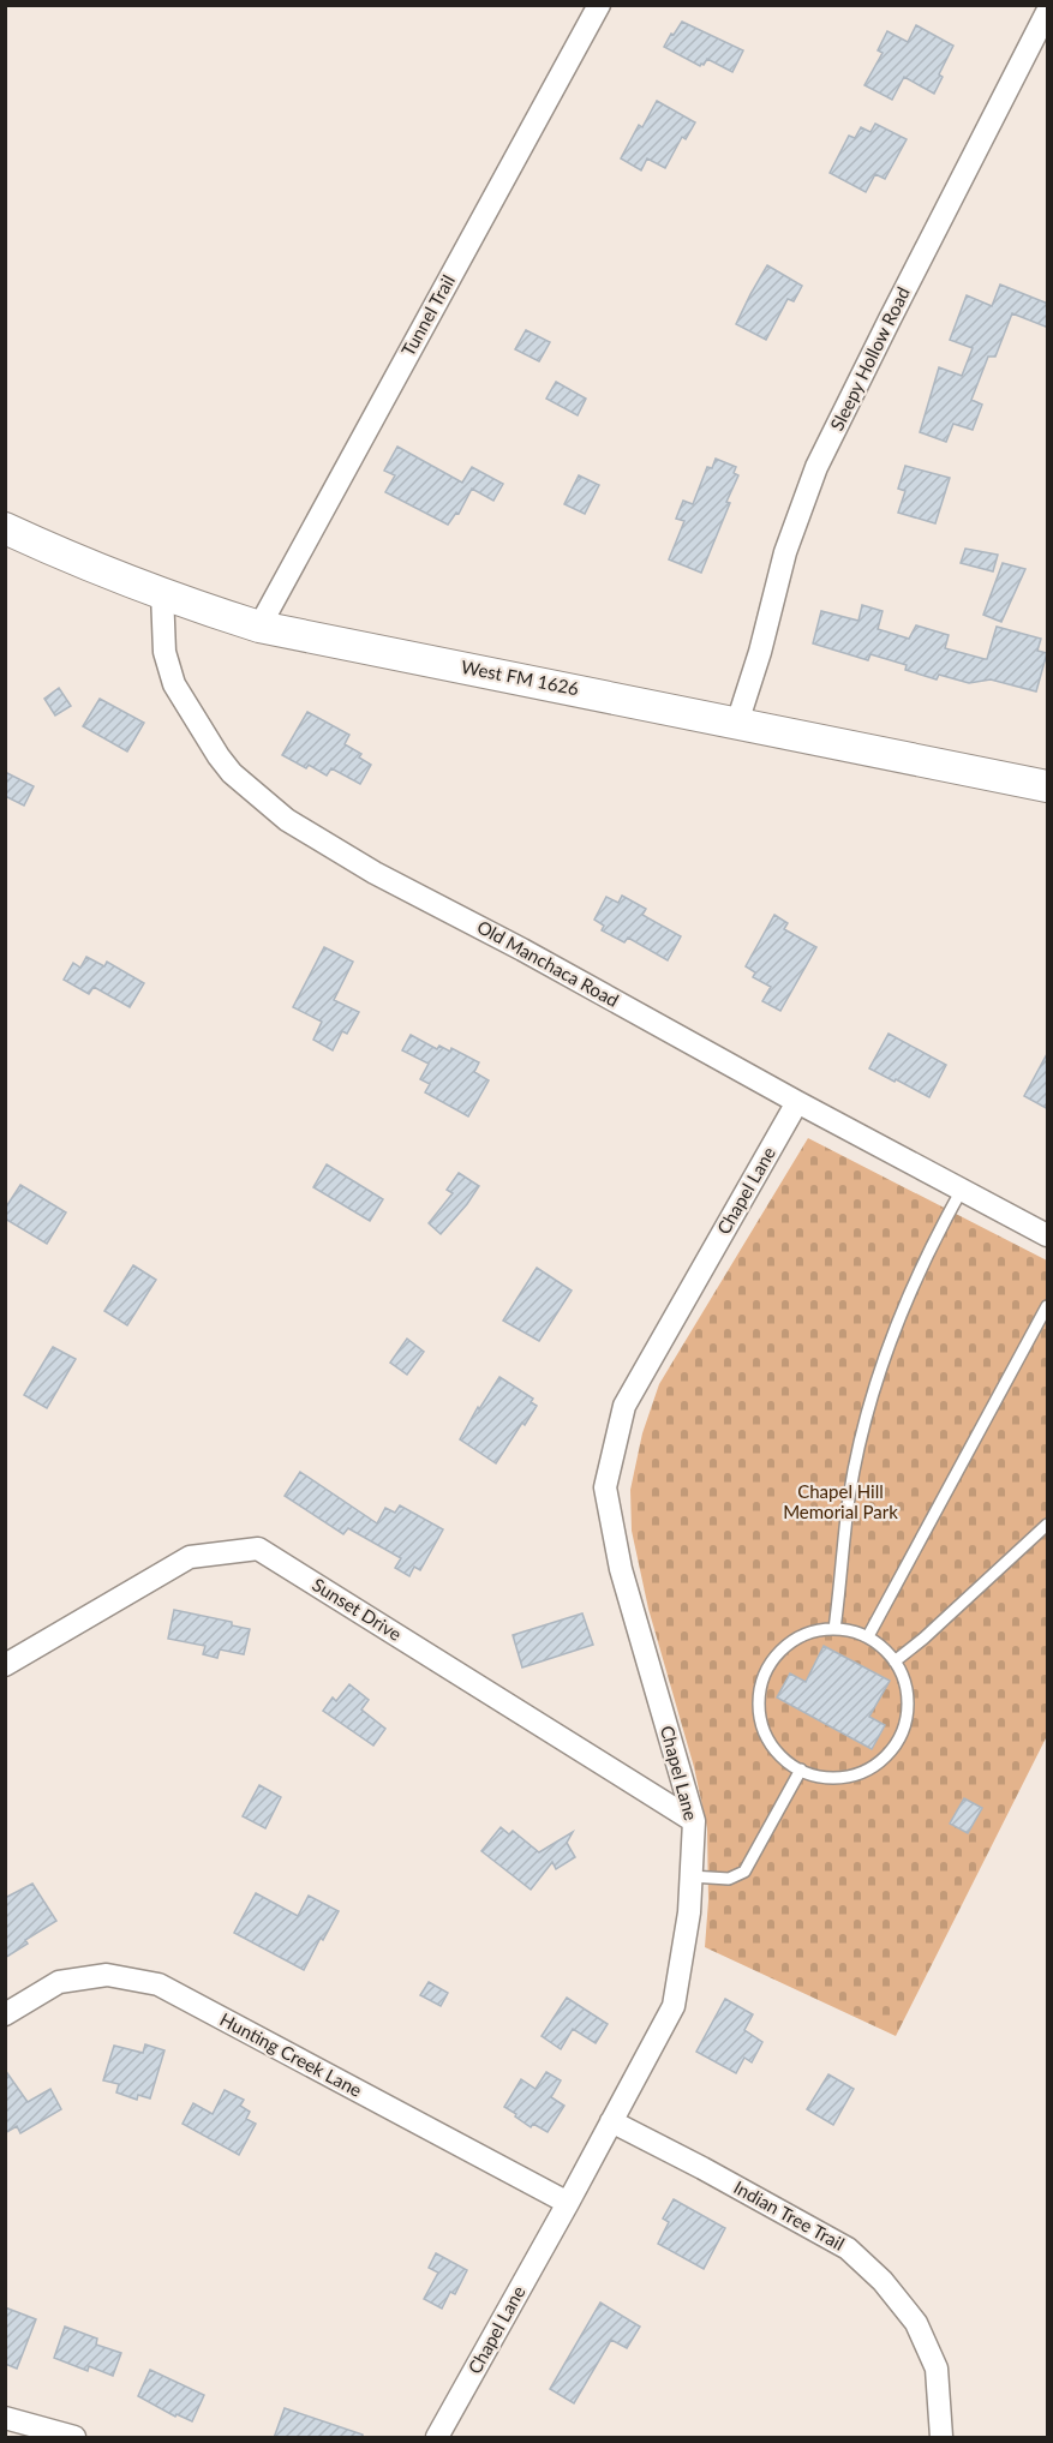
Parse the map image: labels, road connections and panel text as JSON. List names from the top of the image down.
{
  "streets": {
    "main road": ["West FM 1626"],
    "street": [
      "Tunnel Trail",
      "Sleepy Hollow Road",
      "Old Manchaca Road",
      "Chapel Lane",
      "Sunset Drive",
      "Hunting Creek Lane",
      "Indian Tree Trail"
    ]
  },
  "crossings": [
    ["Tunnel Trail", "West FM 1626"],
    ["Sleepy Hollow Road", "West FM 1626"],
    ["West FM 1626", "Old Manchaca Road"],
    ["Old Manchaca Road", "Chapel Lane"],
    ["Chapel Lane", "Sunset Drive"],
    ["Chapel Lane", "Hunting Creek Lane"],
    ["Chapel Lane", "Indian Tree Trail"]
  ],
  "parks": ["Chapel Hill Memorial Park"]
}
